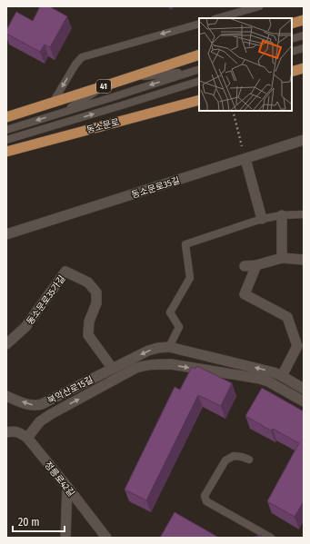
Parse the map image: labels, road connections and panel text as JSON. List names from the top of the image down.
{
  "streets": {
    "main road": ["41", "동소문로"],
    "street": [
      "동소문로35길",
      "동소문로35가길",
      "북악산로15길",
      "정릉로42길"
    ]
  },
  "crossings": [
    ["동소문로35가길", "북악산로15길"]
  ],
  "scale_bar": "20 m"
}
